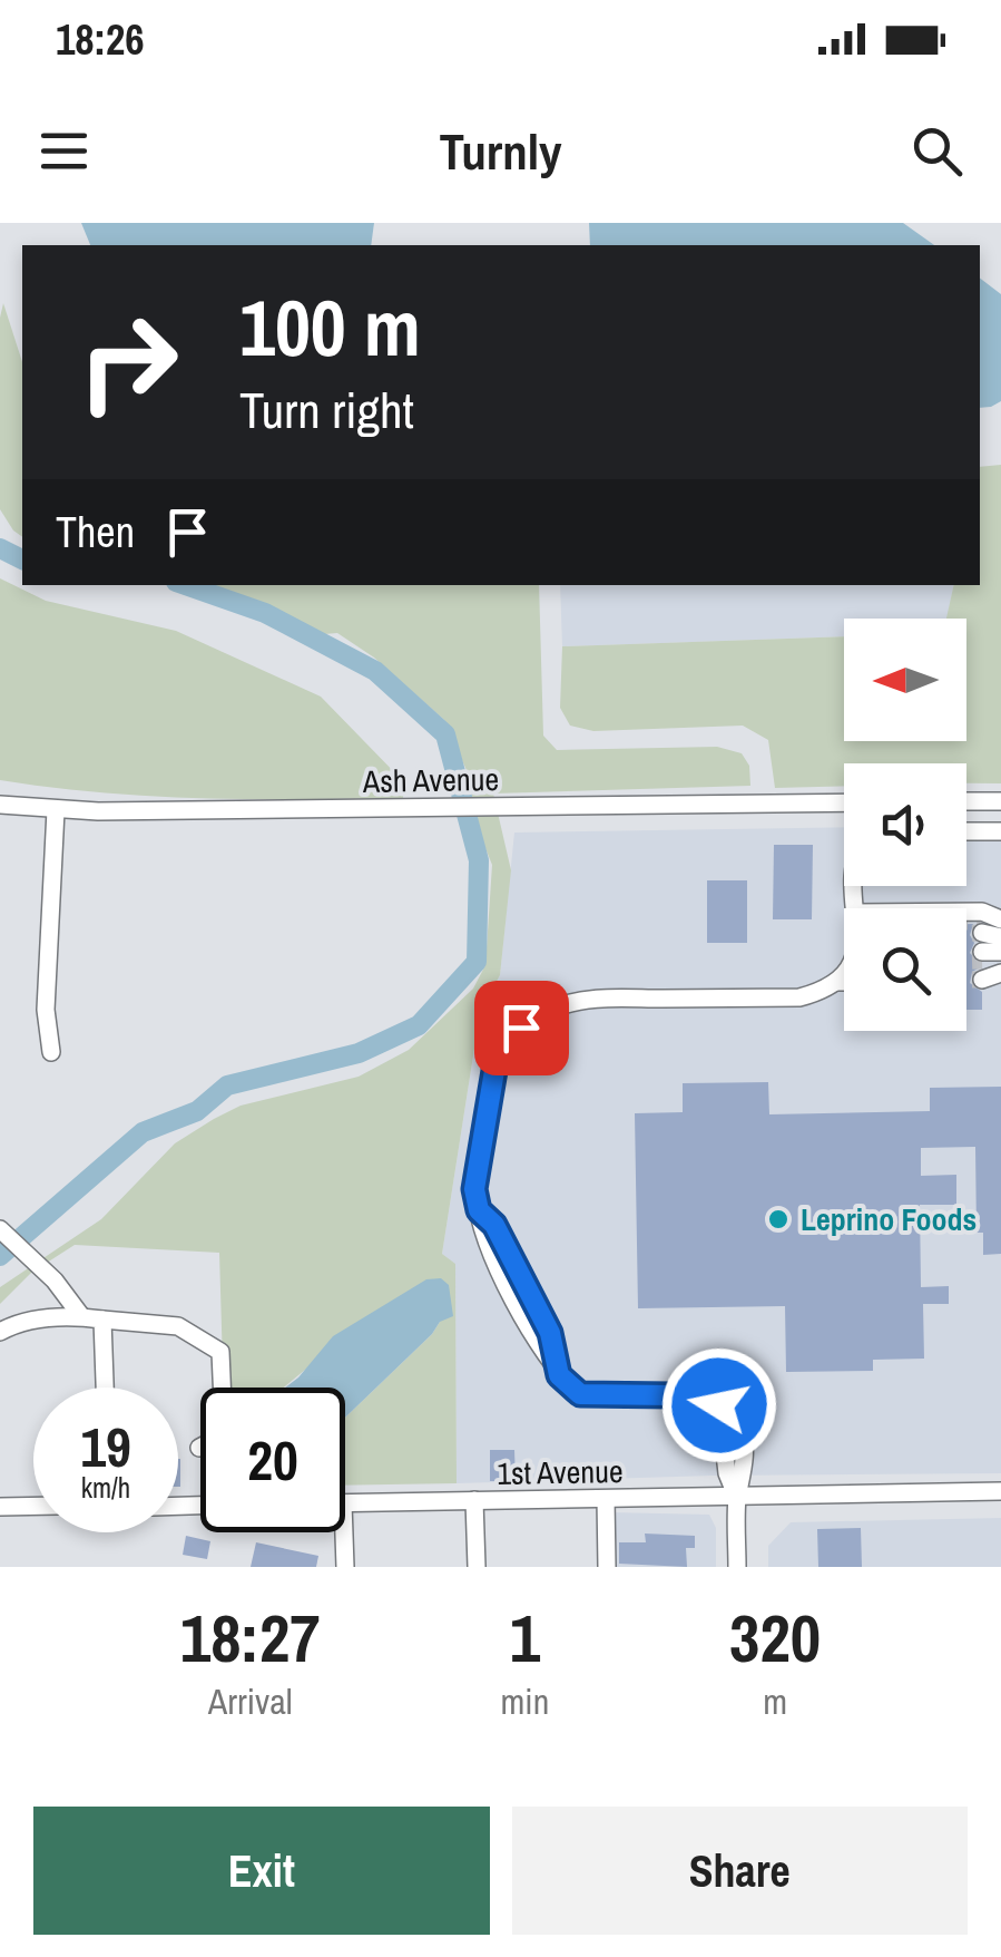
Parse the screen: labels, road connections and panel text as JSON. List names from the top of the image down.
{
  "streets": {
    "street": ["Ash Avenue", "1st Avenue"]
  },
  "places": ["Leprino Foods"],
  "north": "left",
  "page": {
    "status": "18:26",
    "header": "Turnly",
    "turn": ["100 m", "Turn right"],
    "then": "Then",
    "speed": "19 km/h",
    "limit": "20",
    "eta": [
      "18:27",
      "Arrival",
      "1",
      "min",
      "320",
      "m"
    ],
    "buttons": ["Exit", "Share"]
  }
}
